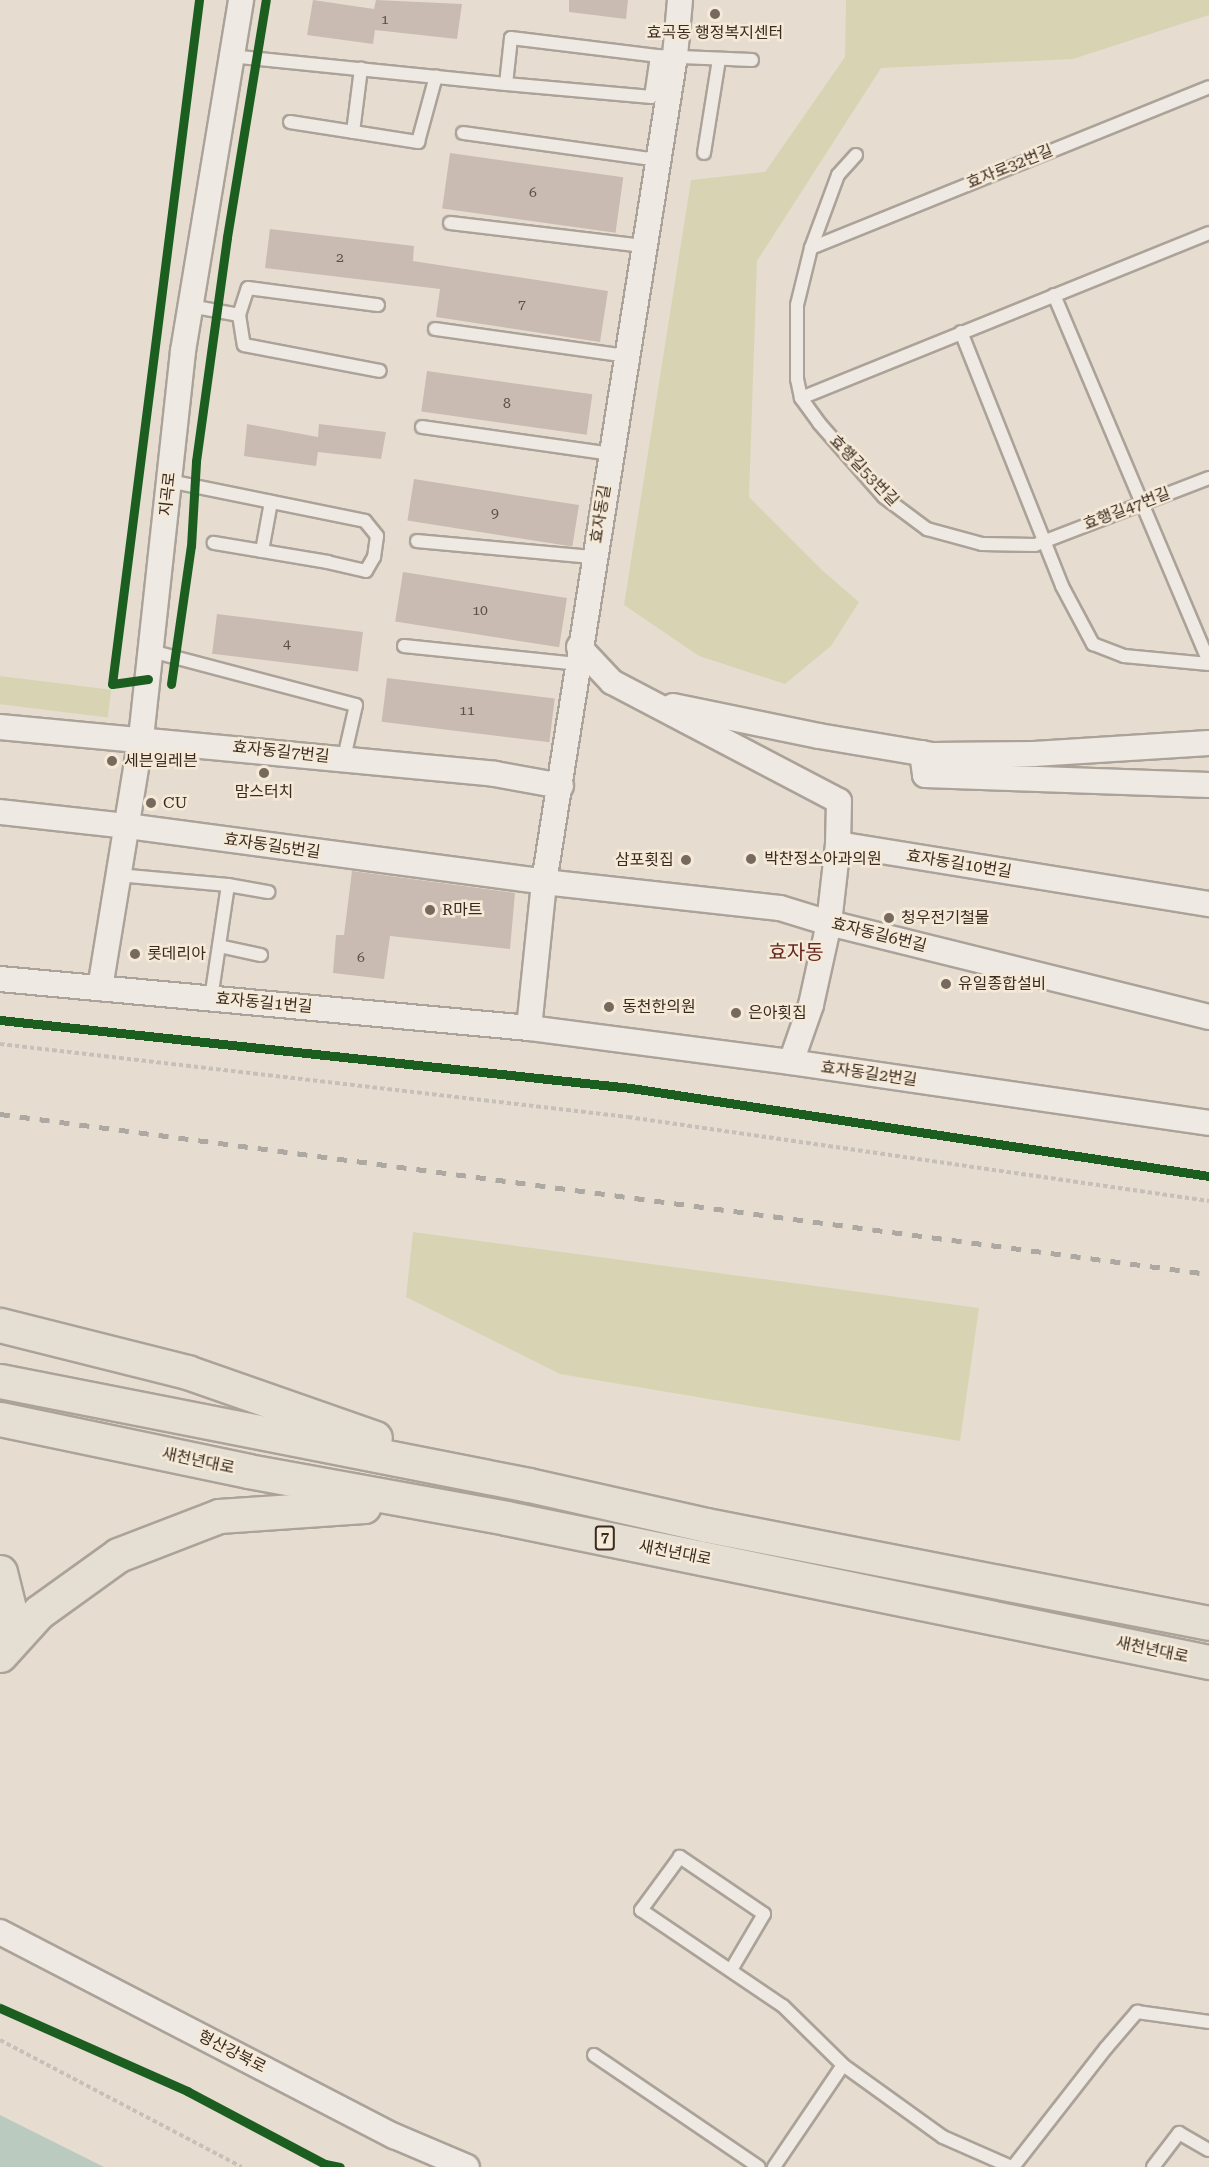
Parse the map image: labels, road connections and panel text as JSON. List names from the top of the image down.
{
  "streets": {
    "main road": ["새천년대로", "7"],
    "street": [
      "지곡로",
      "효자동길",
      "효자동길7번길",
      "효자동길5번길",
      "효자동길10번길",
      "효자동길6번길",
      "효자동길1번길",
      "효자동길2번길",
      "형산강북로"
    ],
    "lane": ["효자로32번길", "효행길53번길", "효행길47번길"]
  },
  "crossings": [
    ["효행길53번길", "효행길47번길"],
    ["지곡로", "효자동길7번길"],
    ["지곡로", "효자동길5번길"],
    ["지곡로", "효자동길1번길"],
    ["효자동길", "효자동길7번길"],
    ["효자동길", "효자동길5번길"],
    ["효자동길", "효자동길6번길"],
    ["효자동길", "효자동길1번길"],
    ["효자동길", "효자동길2번길"],
    ["효자동길5번길", "효자동길6번길"],
    ["효자동길1번길", "효자동길2번길"]
  ],
  "districts": ["효자동"],
  "places": [
    "효곡동 행정복지센터",
    "세븐일레븐",
    "맘스터치",
    "CU",
    "박찬정소아과의원",
    "삼포횟집",
    "R마트",
    "청우전기철물",
    "롯데리아",
    "유일종합설비",
    "동천한의원",
    "은아횟집"
  ],
  "house_numbers": [
    "1",
    "6",
    "2",
    "7",
    "8",
    "9",
    "10",
    "4",
    "11",
    "6"
  ]
}
